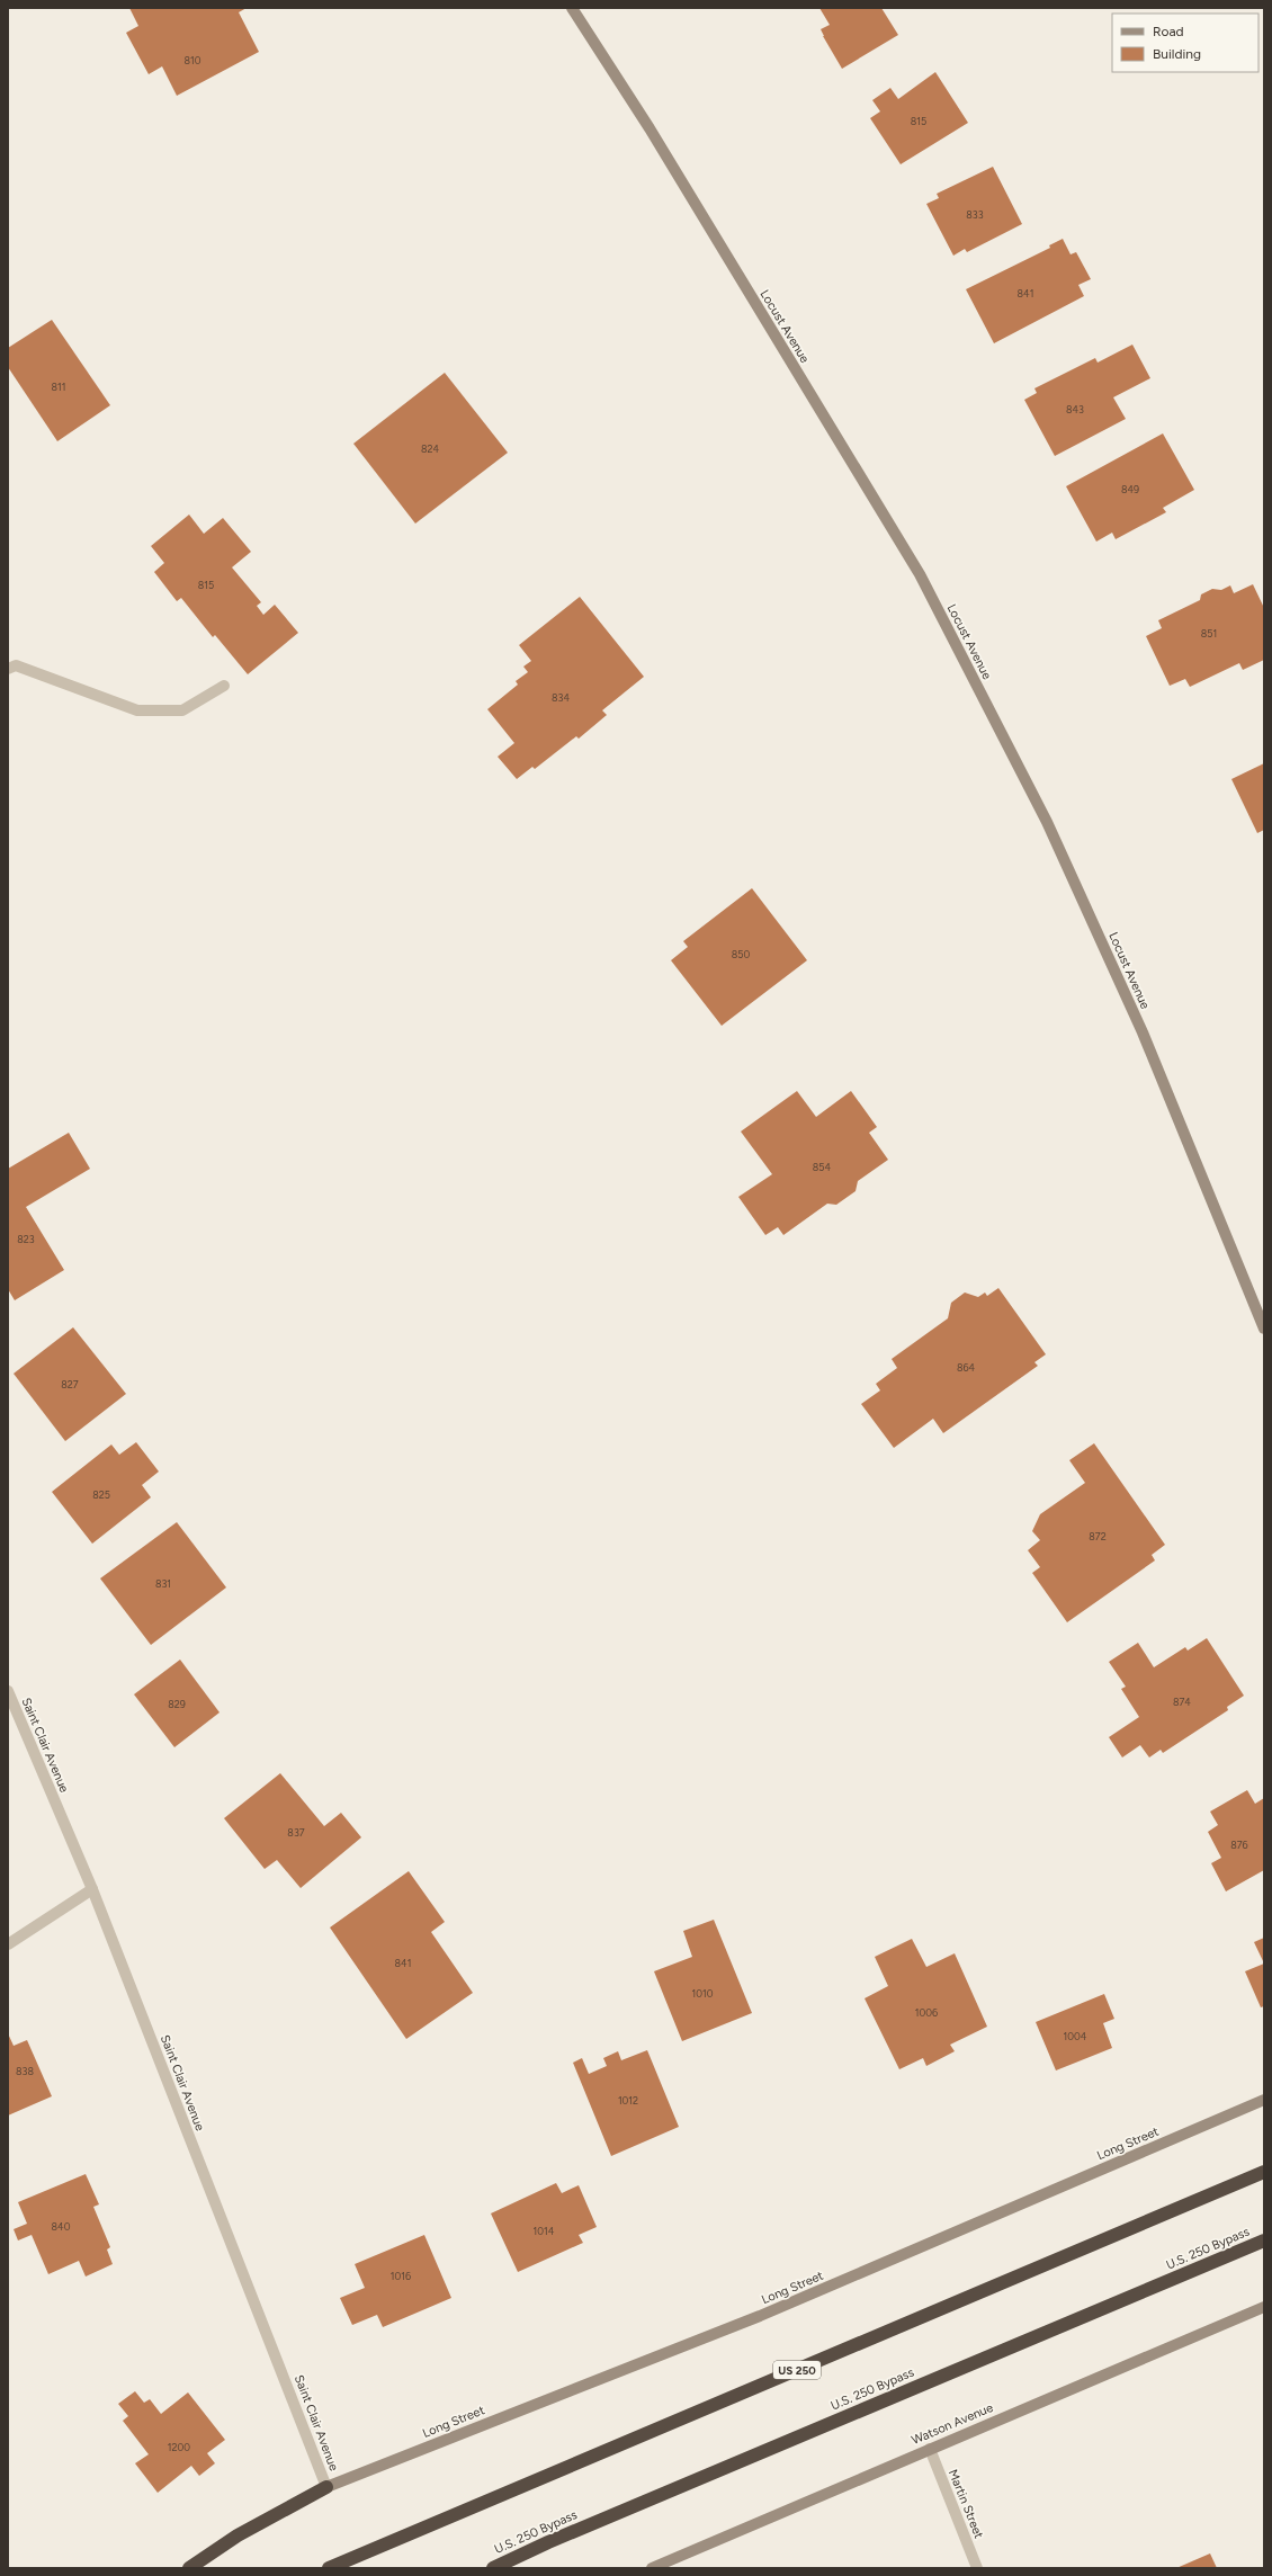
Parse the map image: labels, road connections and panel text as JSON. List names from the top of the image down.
{
  "streets": {
    "highway": ["U.S. 250 Bypass", "US 250"],
    "street": [
      "Locust Avenue",
      "Saint Clair Avenue",
      "Long Street",
      "Watson Avenue",
      "Martin Street"
    ]
  },
  "crossings": [
    ["Saint Clair Avenue", "Long Street"],
    ["Watson Avenue", "Martin Street"]
  ],
  "house_numbers": [
    "810",
    "815",
    "833",
    "841",
    "811",
    "843",
    "824",
    "849",
    "815",
    "851",
    "834",
    "850",
    "854",
    "823",
    "864",
    "827",
    "825",
    "872",
    "831",
    "874",
    "829",
    "837",
    "876",
    "841",
    "1010",
    "1006",
    "1004",
    "838",
    "1012",
    "840",
    "1014",
    "1016",
    "1200"
  ],
  "legend": ["Road", "Building"]
}
